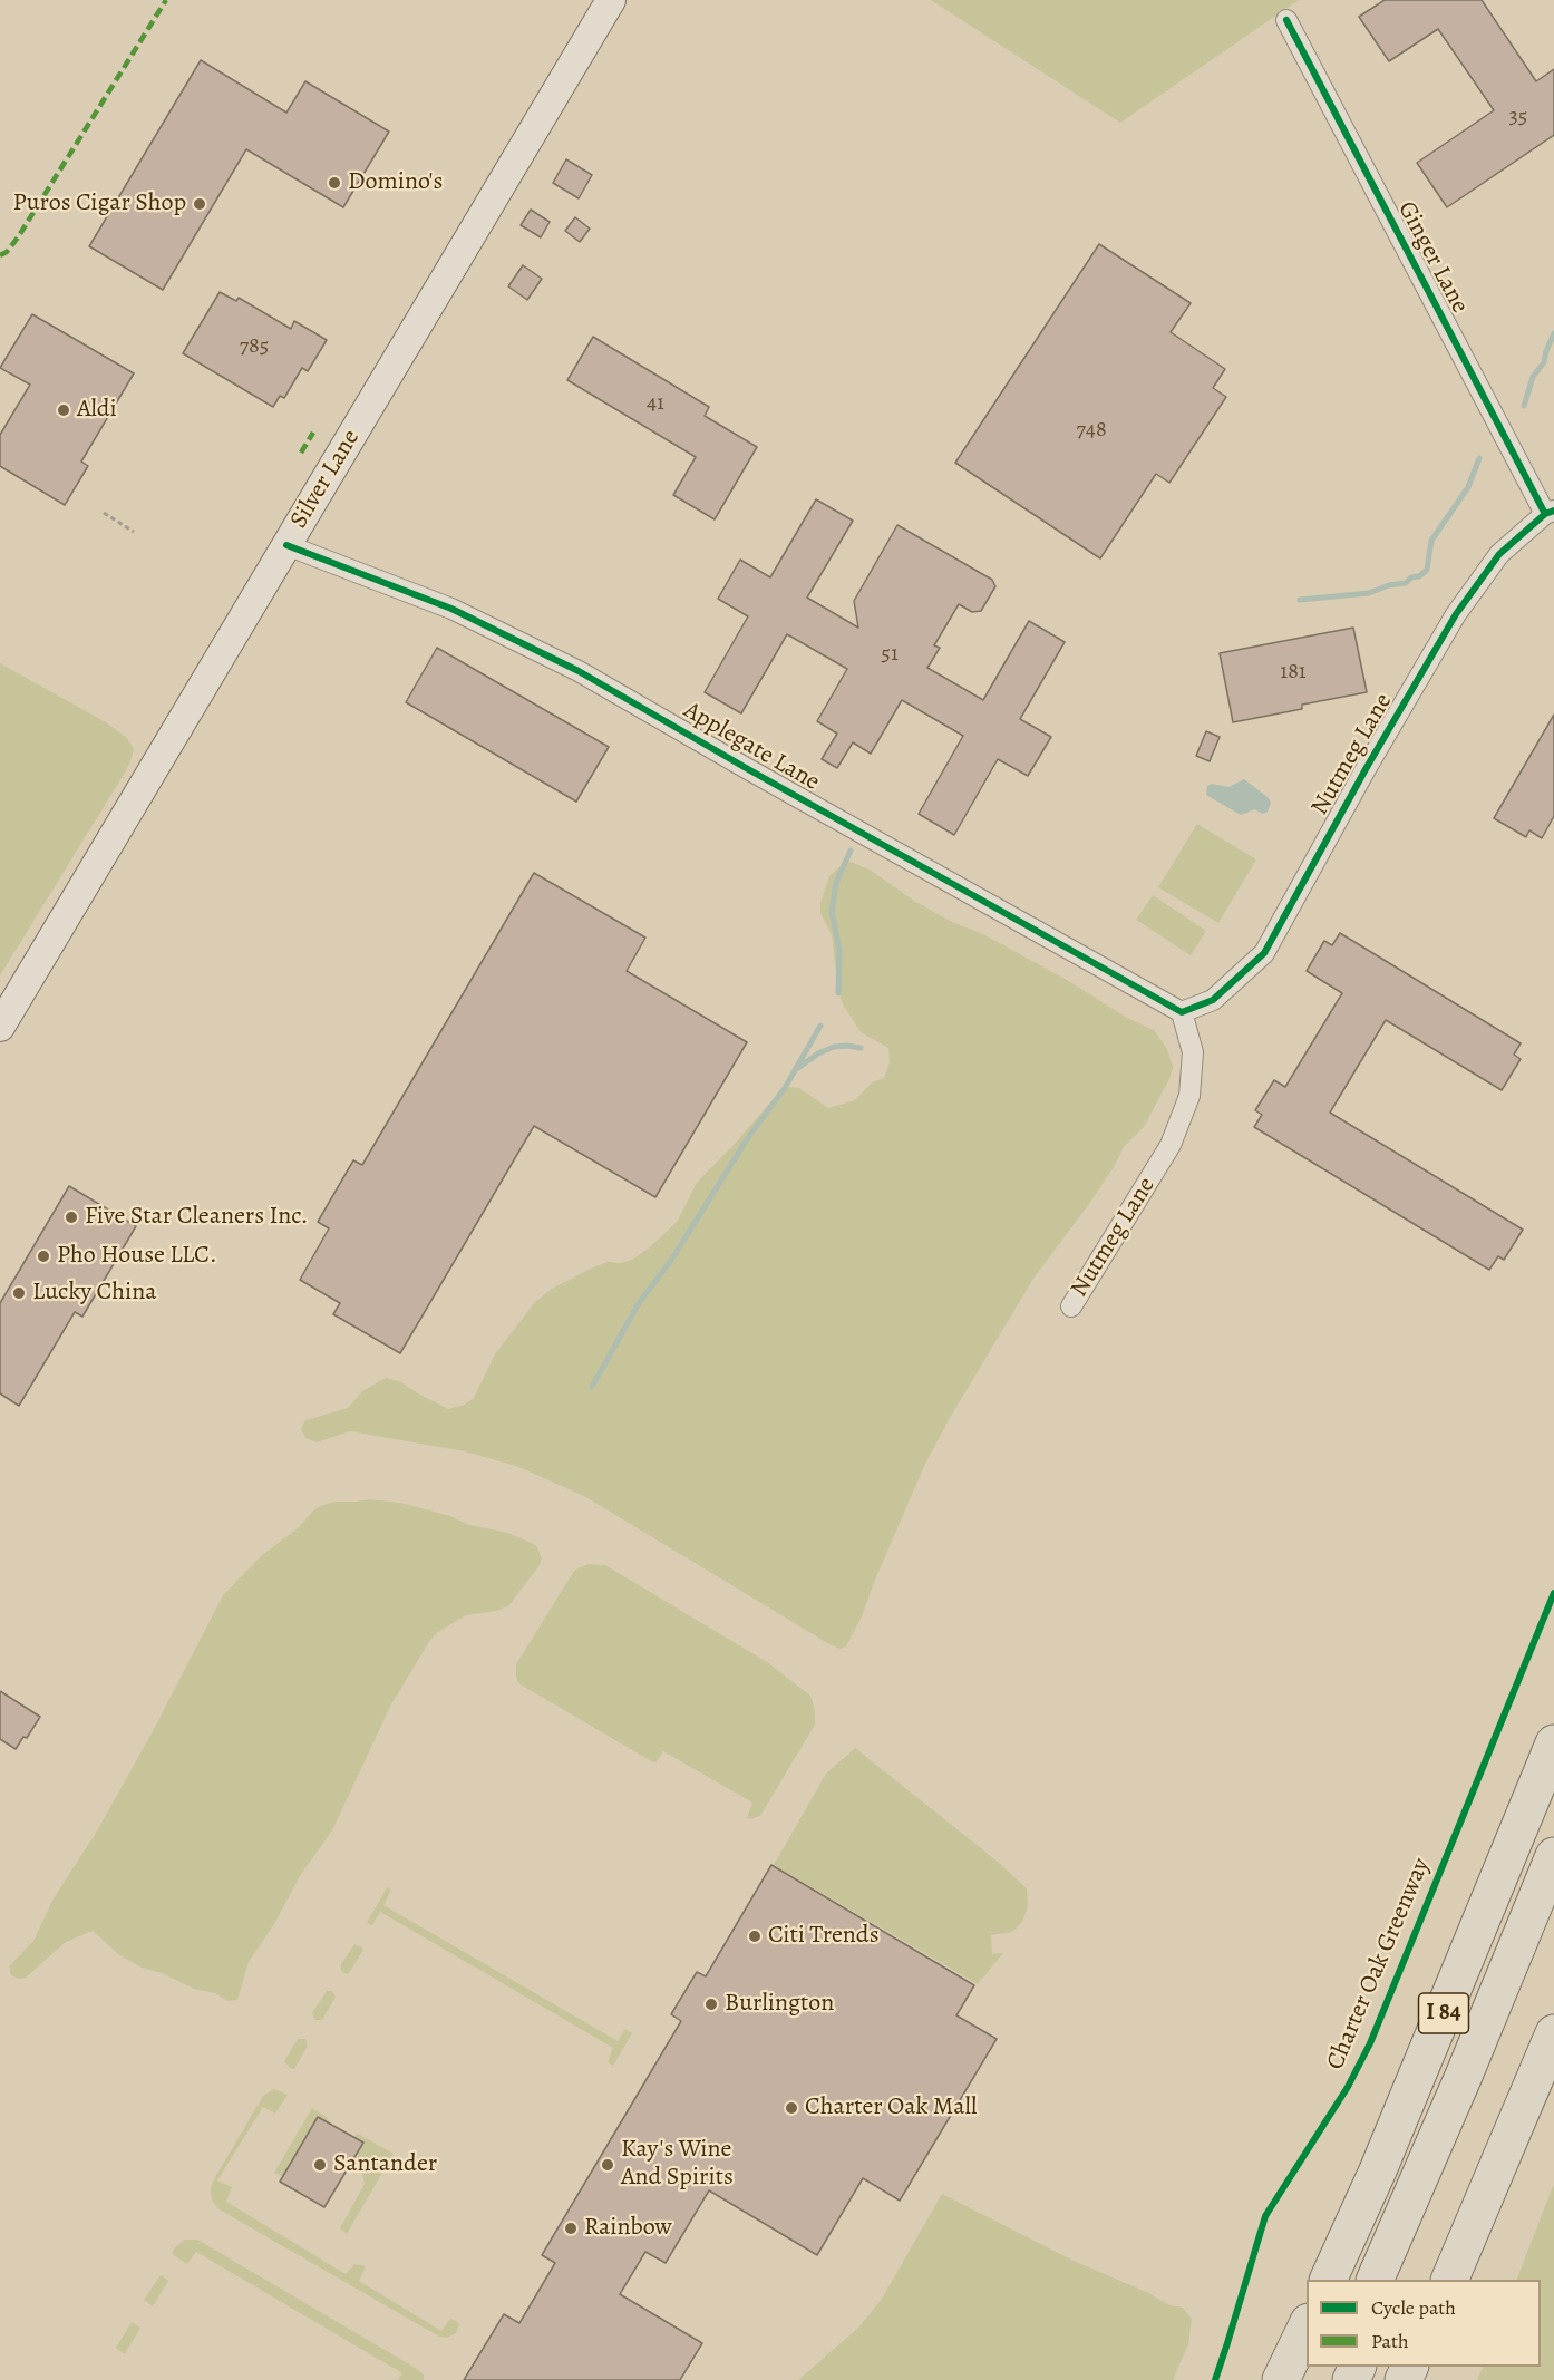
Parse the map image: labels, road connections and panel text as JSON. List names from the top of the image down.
{
  "streets": {
    "highway": ["I 84"],
    "main road": ["Silver Lane"],
    "street": ["Ginger Lane", "Applegate Lane", "Nutmeg Lane"],
    "cycle path": ["Charter Oak Greenway"]
  },
  "crossings": [
    ["Ginger Lane", "Nutmeg Lane"],
    ["Silver Lane", "Applegate Lane"],
    ["Applegate Lane", "Nutmeg Lane"]
  ],
  "places": [
    "Domino's",
    "Puros Cigar Shop",
    "Aldi",
    "Five Star Cleaners Inc.",
    "Pho House LLC.",
    "Lucky China",
    "Citi Trends",
    "Burlington",
    "Charter Oak Mall",
    "Santander",
    "Kay's Wine And Spirits",
    "Rainbow"
  ],
  "house_numbers": [
    "35",
    "785",
    "41",
    "748",
    "51",
    "181"
  ],
  "legend": ["Cycle path", "Path"]
}
